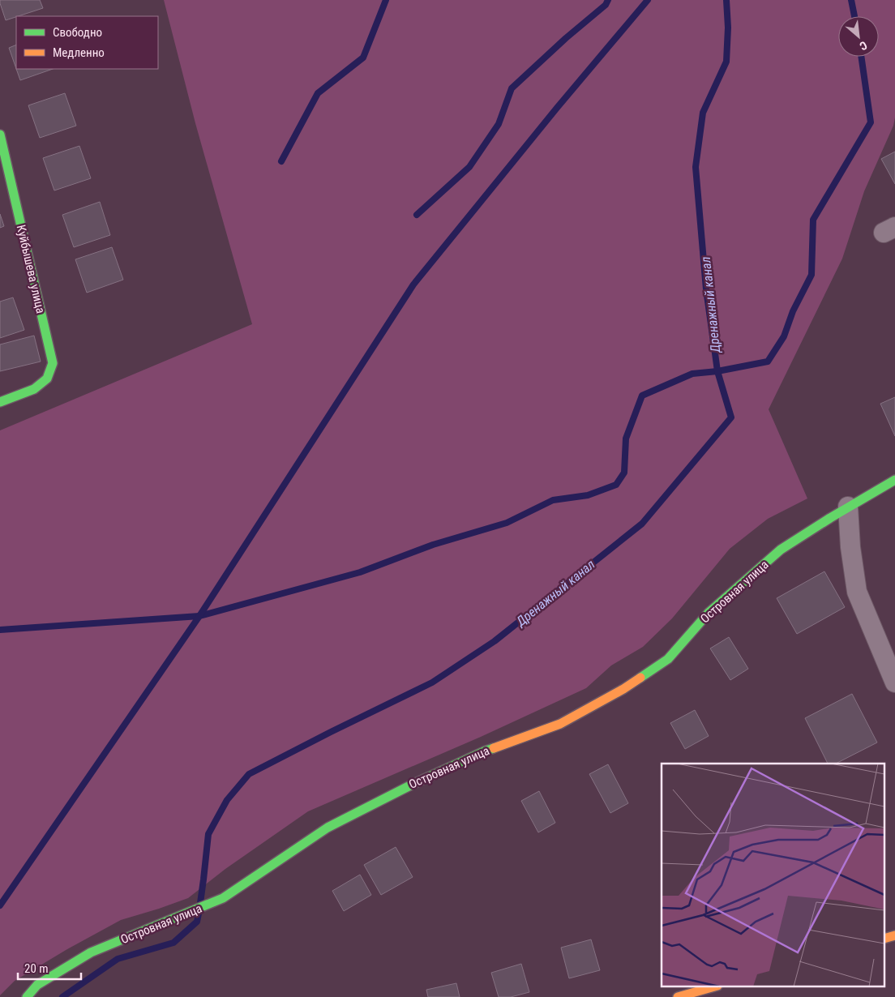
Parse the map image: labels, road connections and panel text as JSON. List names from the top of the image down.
{
  "streets": {
    "street": ["Куйбышева улица", "Островная улица"]
  },
  "water": ["Дренажный канал"],
  "legend": ["Свободно", "Медленно"],
  "scale_bar": "20 m",
  "north": "bottom right"
}
